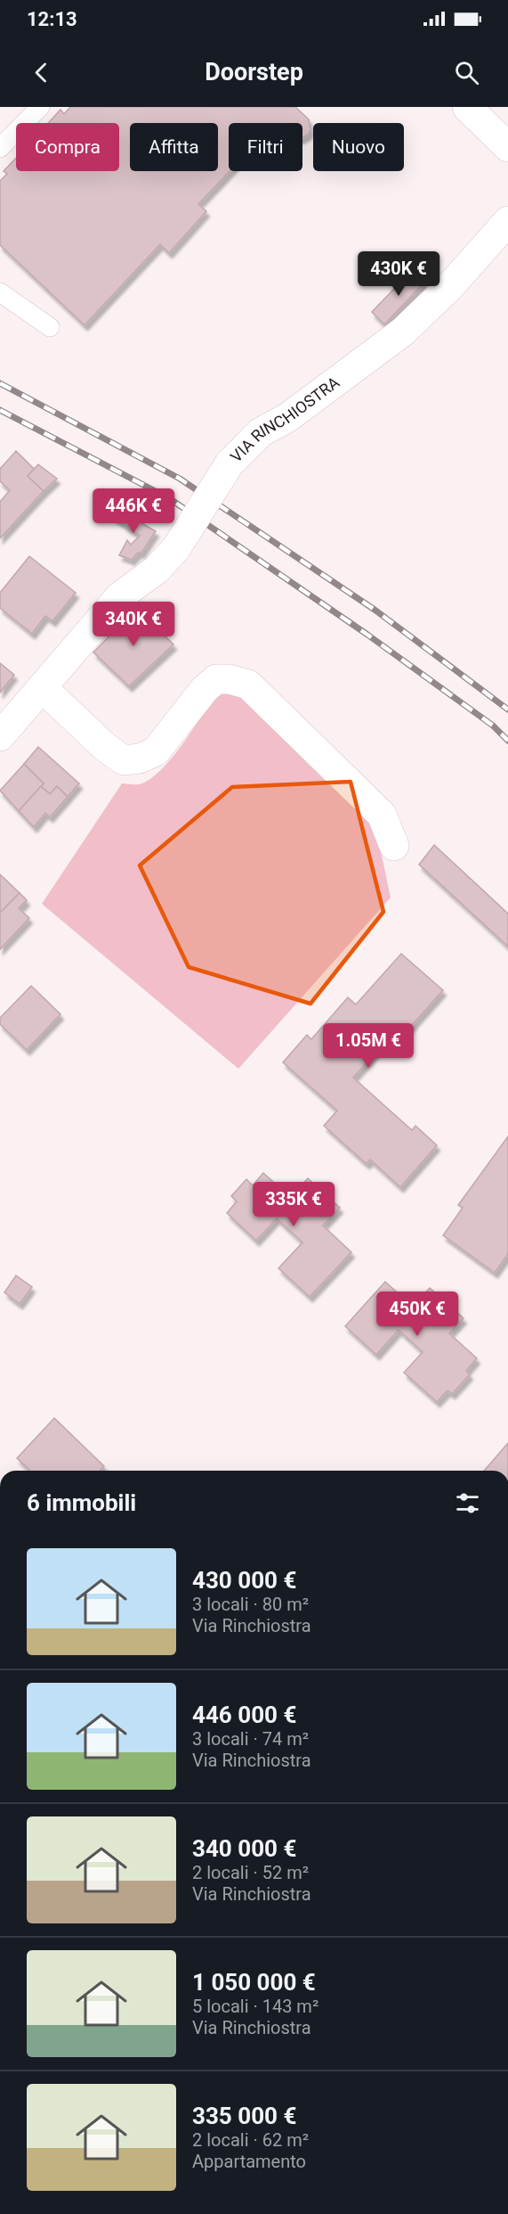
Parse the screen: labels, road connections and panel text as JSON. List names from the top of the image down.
{
  "streets": {
    "street": ["VIA RINCHIOSTRA"]
  },
  "page": {
    "status": "12:13",
    "header": "Doorstep",
    "chip": [
      "Compra",
      "Affitta",
      "Filtri",
      "Nuovo"
    ],
    "price": [
      "430K €",
      "446K €",
      "340K €",
      "1.05M €",
      "335K €",
      "450K €"
    ],
    "heading": "6 immobili",
    "list": [
      {
        "name": "430 000 €",
        "note": "3 locali · 80 m² · Via Rinchiostra"
      },
      {
        "name": "446 000 €",
        "note": "3 locali · 74 m² · Via Rinchiostra"
      },
      {
        "name": "340 000 €",
        "note": "2 locali · 52 m² · Via Rinchiostra"
      },
      {
        "name": "1 050 000 €",
        "note": "5 locali · 143 m² · Via Rinchiostra"
      },
      {
        "name": "335 000 €",
        "note": "2 locali · 62 m² · Appartamento"
      }
    ]
  }
}
